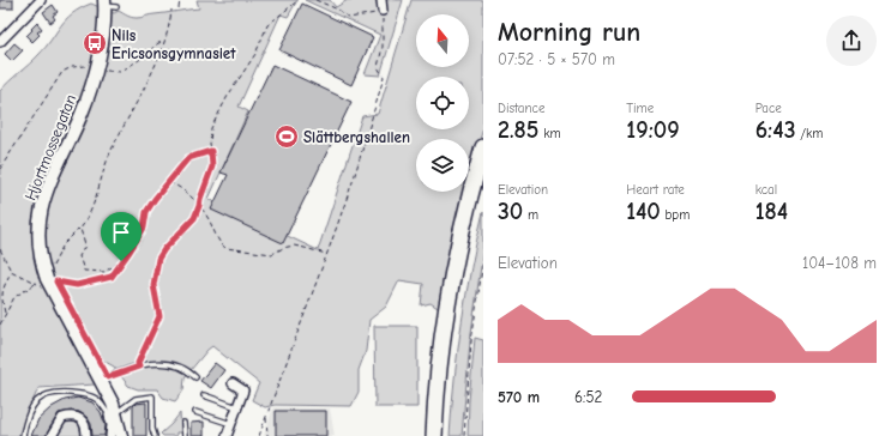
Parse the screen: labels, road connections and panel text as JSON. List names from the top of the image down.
{
  "streets": {
    "street": ["Hjortmossegatan"]
  },
  "places": {
    "bus stop": ["Nils Ericsonsgymnasiet"],
    "sports": ["Slättbergshallen"]
  },
  "north": "top",
  "page": {
    "heading": ["Morning run", "07:52 · 5 × 570 m"],
    "stats": [
      ["Distance", "2.85 km"],
      ["Time", "19:09"],
      ["Pace", "6:43 /km"],
      ["Elevation", "30 m"],
      ["Heart rate", "140 bpm"],
      ["kcal", "184"]
    ],
    "chart": ["Elevation", "104–108 m"],
    "list": [
      {
        "name": "570 m",
        "note": "6:52"
      }
    ]
  }
}
